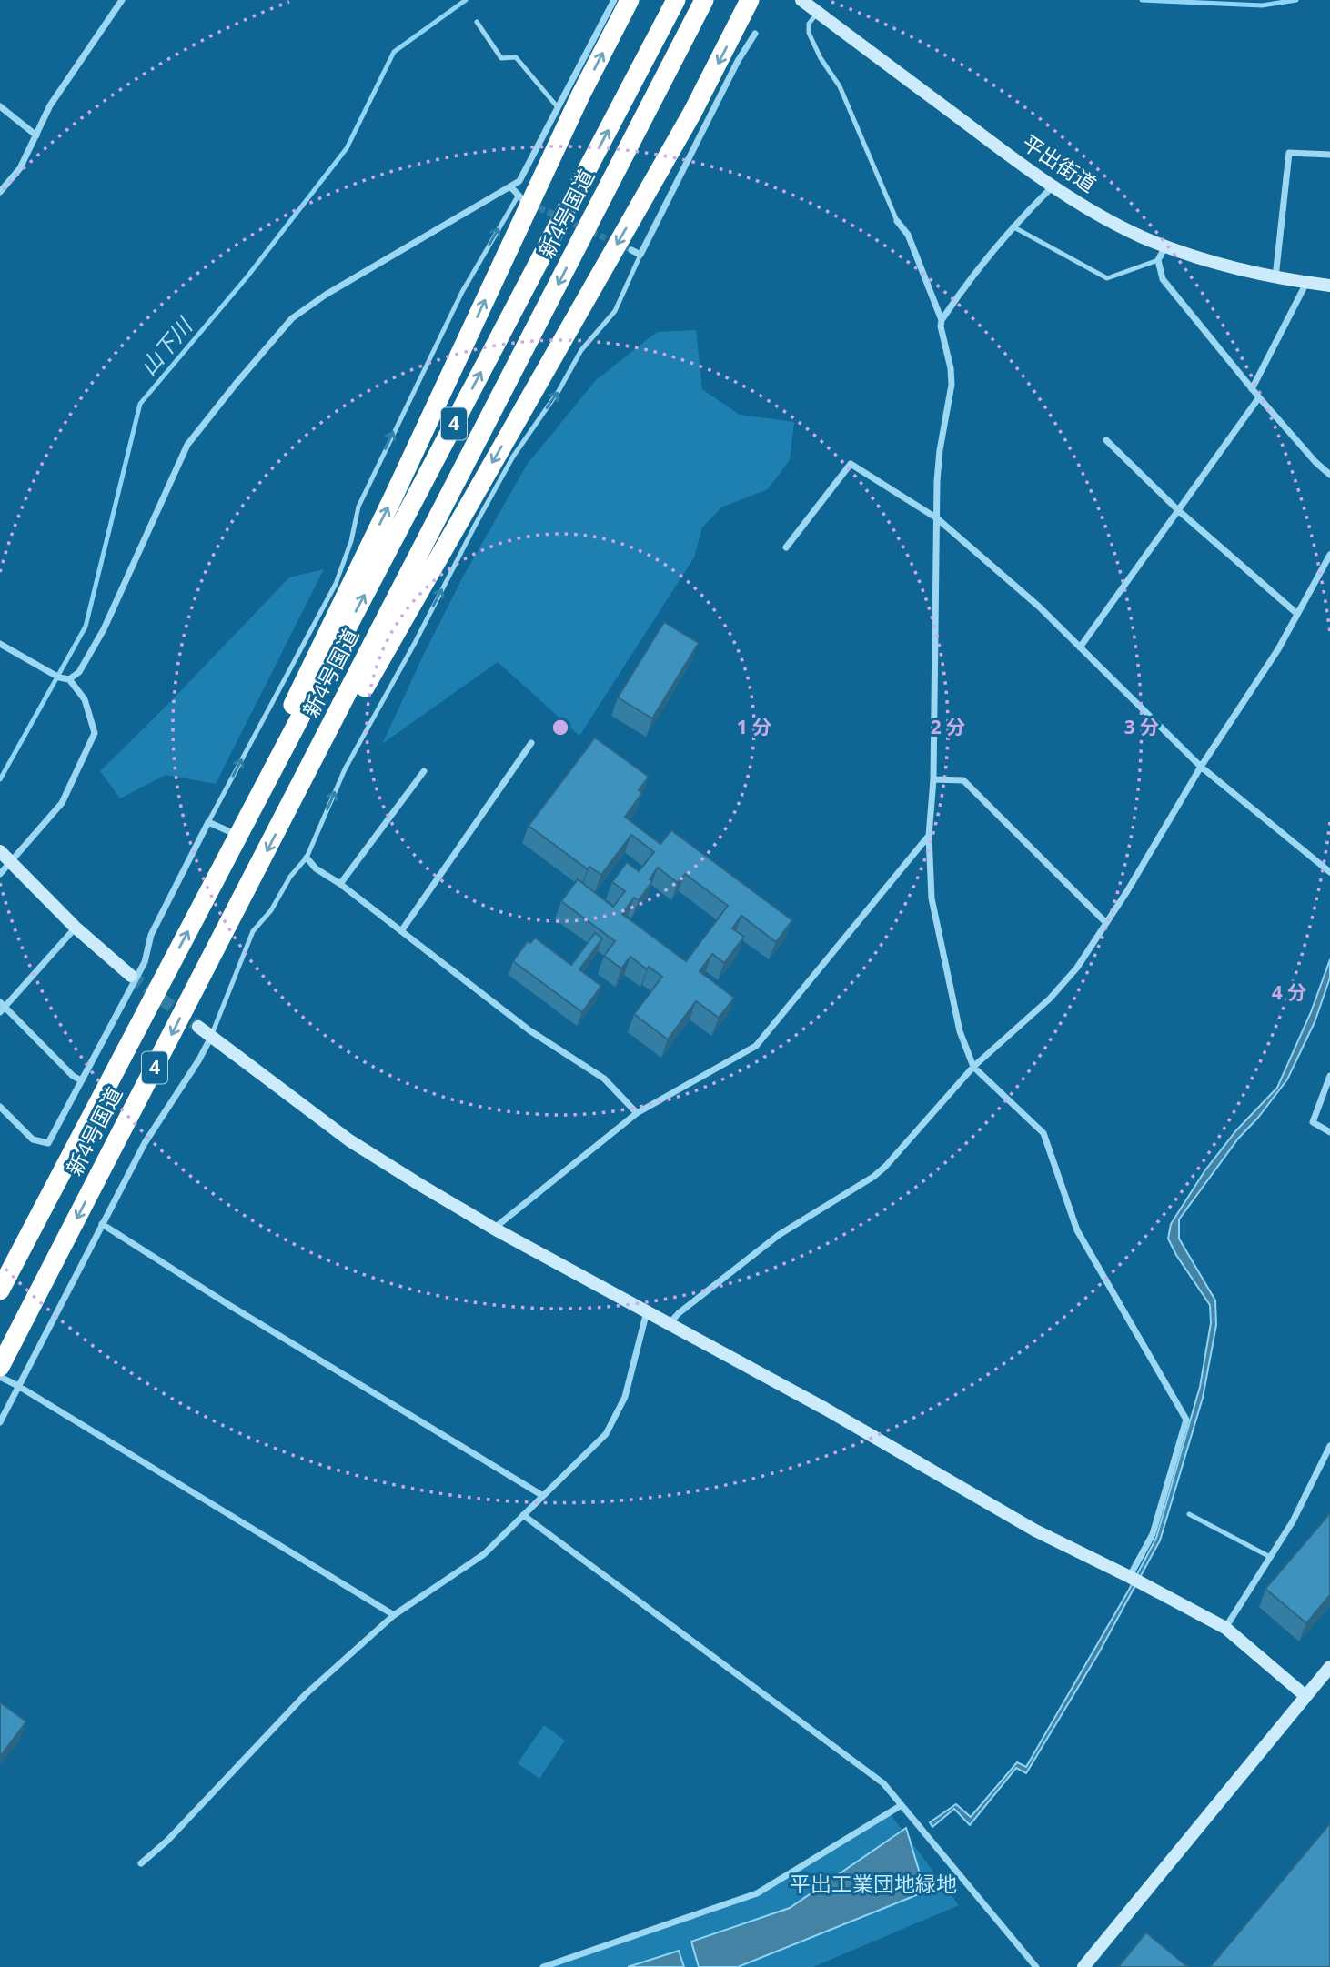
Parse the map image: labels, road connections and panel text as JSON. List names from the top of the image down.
{
  "streets": {
    "highway": ["新4号国道", "4"],
    "street": ["平出街道"]
  },
  "water": ["山下川"],
  "parks": ["平出工業団地緑地"],
  "rings": [
    "1 分",
    "2 分",
    "3 分",
    "4 分"
  ]
}
